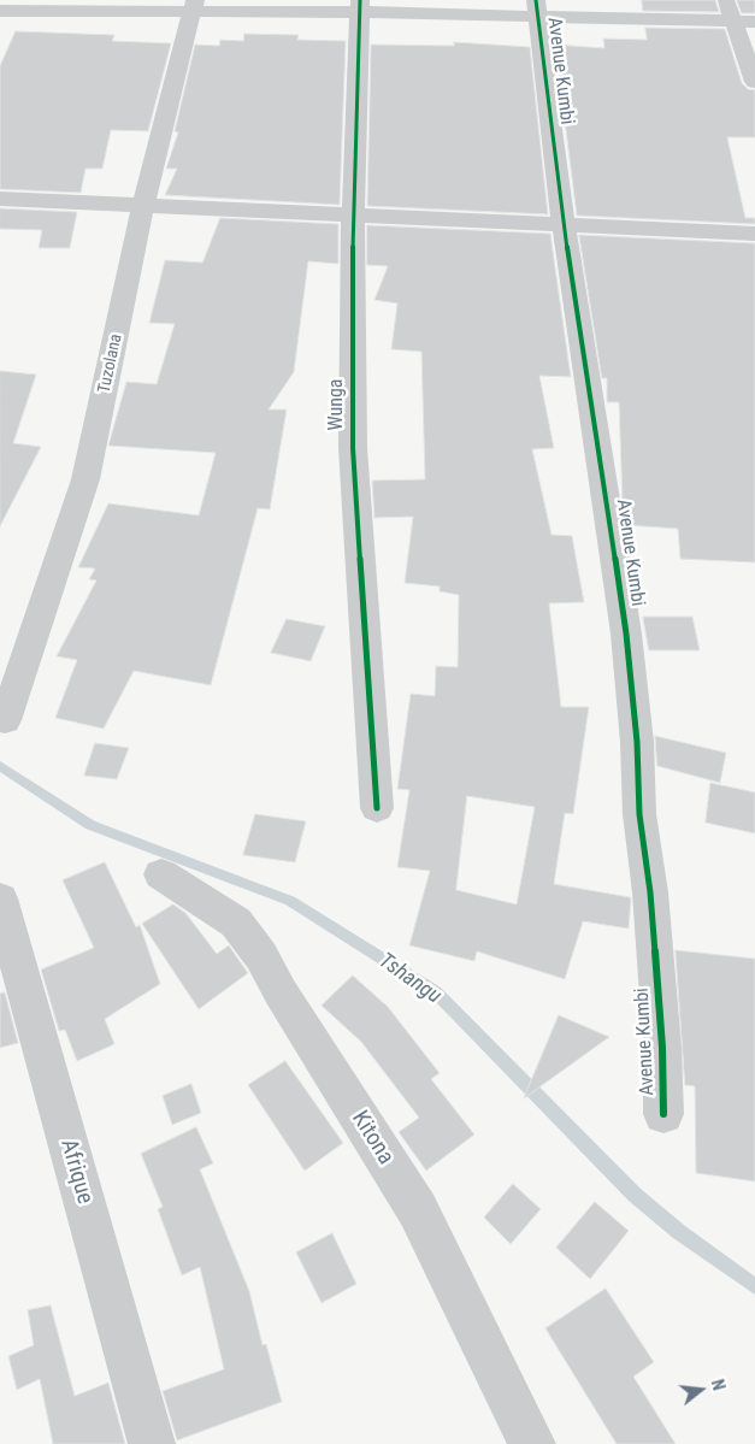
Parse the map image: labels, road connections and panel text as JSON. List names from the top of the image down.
{
  "streets": {
    "street": [
      "Avenue Kumbi",
      "Tuzolana",
      "Wunga",
      "Kitona",
      "Afrique"
    ]
  },
  "water": ["Tshangu"],
  "north": "right"
}
